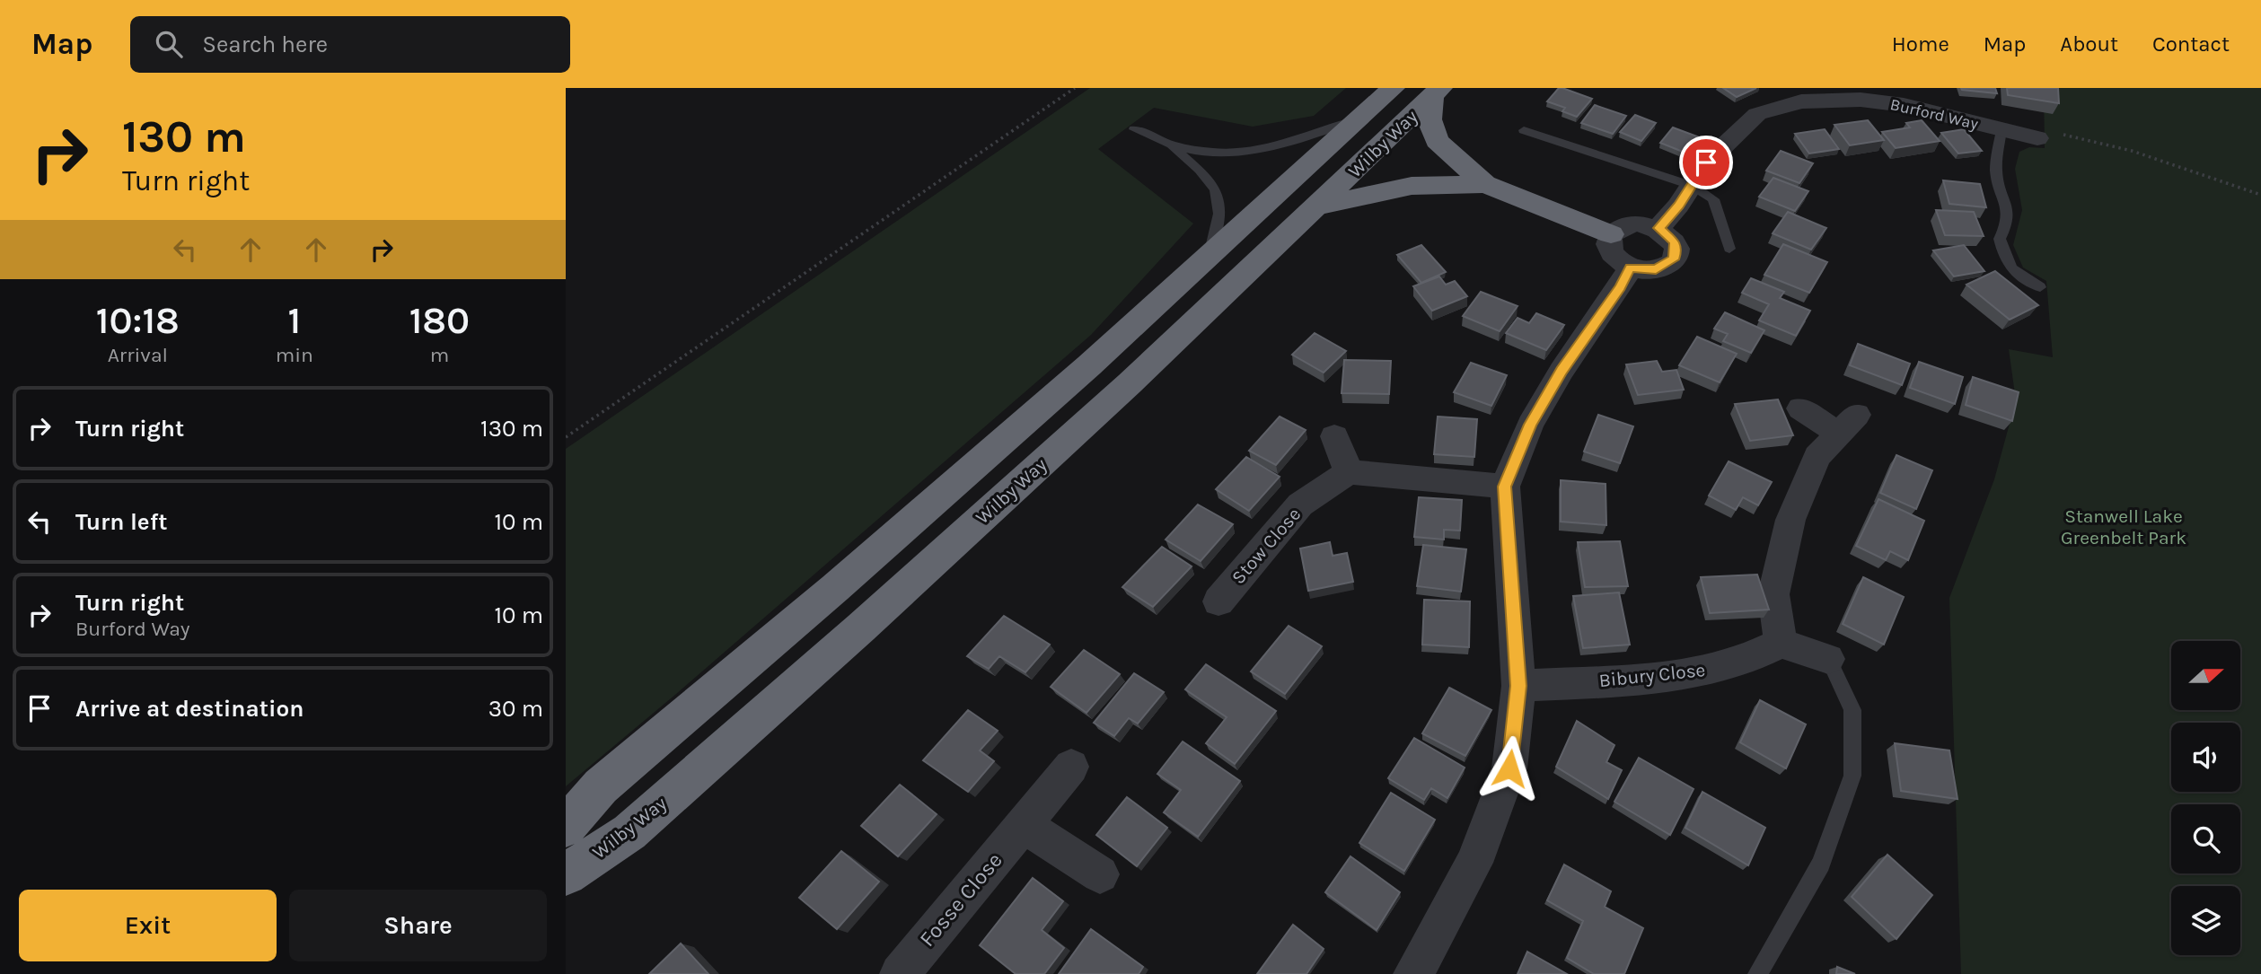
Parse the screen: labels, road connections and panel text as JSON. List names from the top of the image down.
{
  "streets": {
    "highway": ["Wilby Way"],
    "street": [
      "Burford Way",
      "Stow Close",
      "Bibury Close",
      "Fosse Close"
    ]
  },
  "parks": ["Stanwell Lake Greenbelt Park"],
  "north": "right",
  "page": {
    "header": "Map",
    "search": "Search here",
    "nav": [
      "Home",
      "Map",
      "About",
      "Contact"
    ],
    "turn": ["130 m", "Turn right"],
    "eta": [
      "10:18",
      "Arrival",
      "1",
      "min",
      "180",
      "m"
    ],
    "list": [
      {
        "name": "Turn right",
        "value": "130 m"
      },
      {
        "name": "Turn left",
        "value": "10 m"
      },
      {
        "name": "Turn right",
        "note": "Burford Way",
        "value": "10 m"
      },
      {
        "name": "Arrive at destination",
        "value": "30 m"
      }
    ],
    "buttons": ["Exit", "Share"]
  }
}
